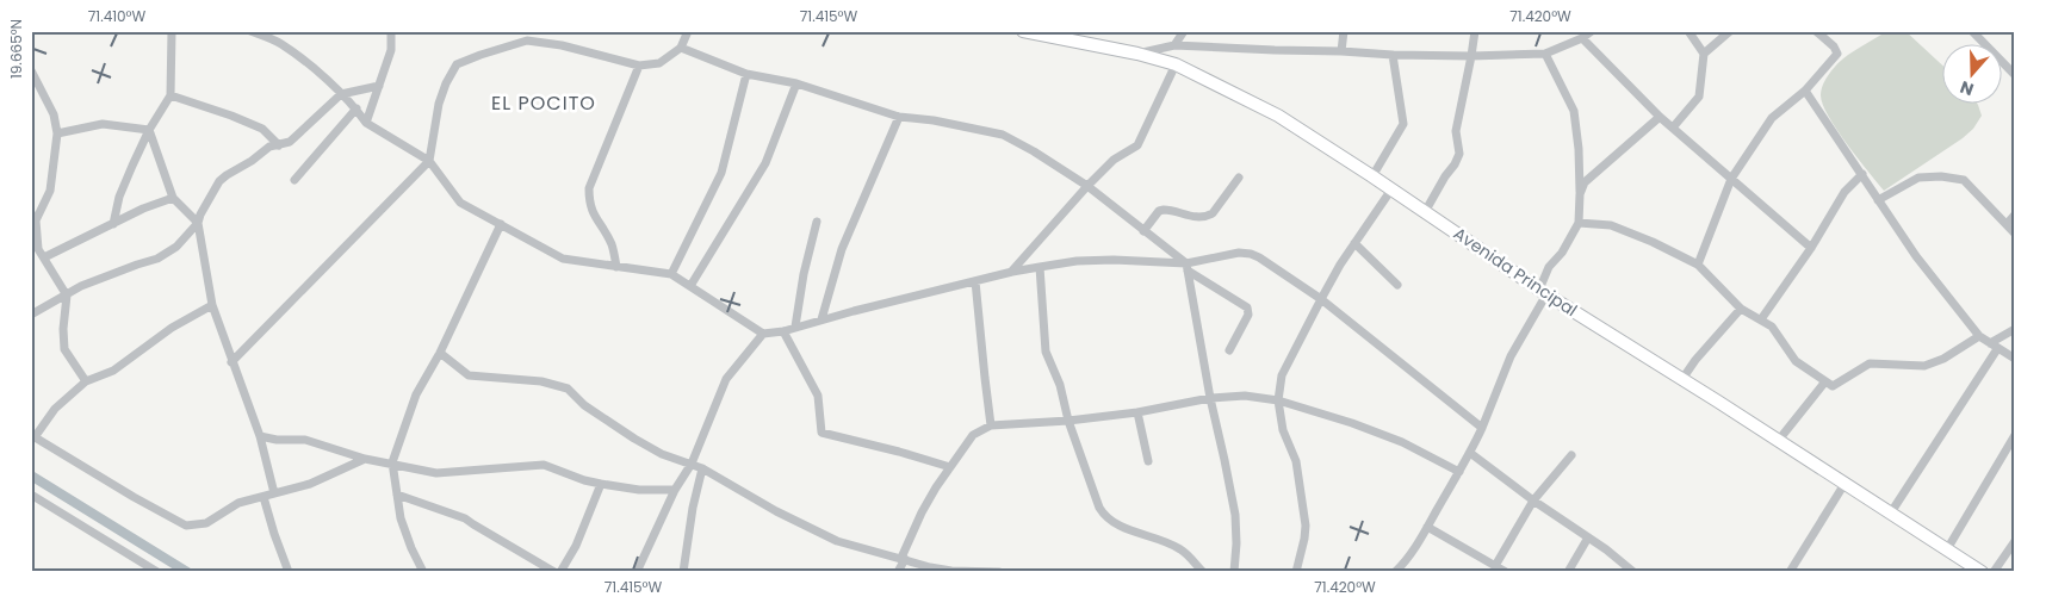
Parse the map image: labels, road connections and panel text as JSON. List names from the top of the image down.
{
  "streets": {
    "main road": ["Avenida Principal"]
  },
  "districts": ["EL POCITO"],
  "north": "bottom",
  "coordinates": [
    "71.410°W",
    "71.415°W",
    "71.420°W",
    "19.665°N"
  ]
}
